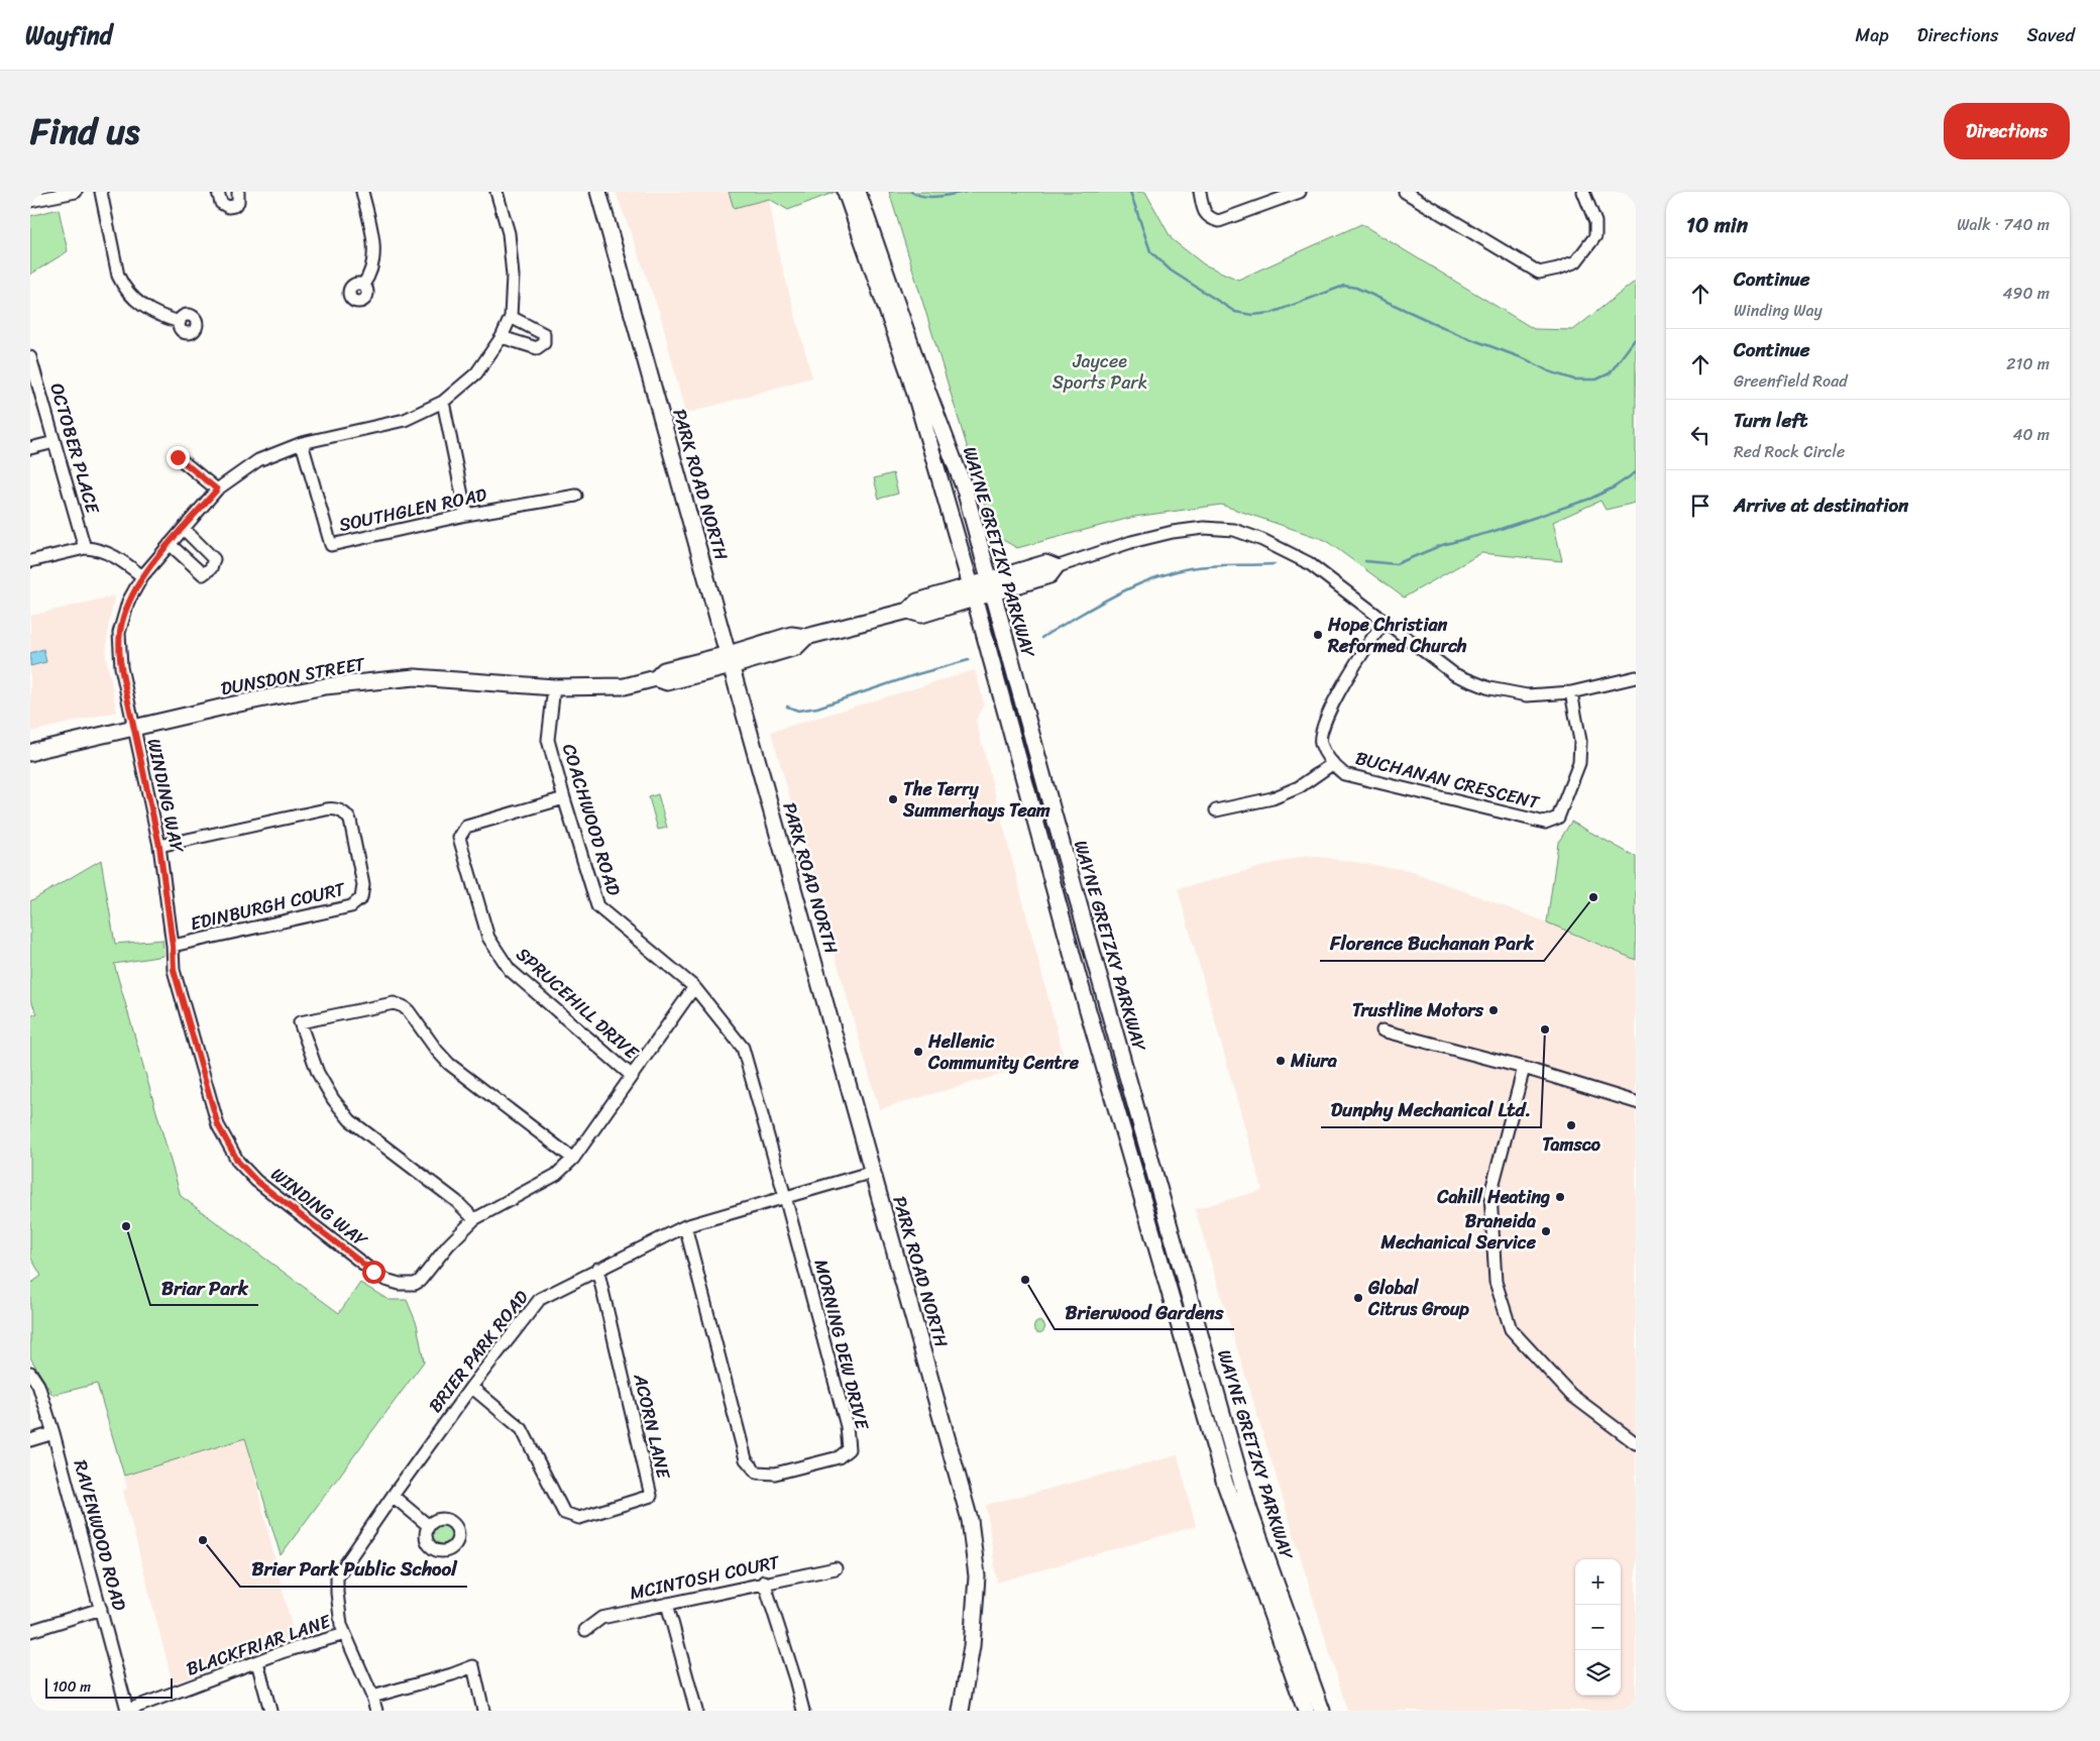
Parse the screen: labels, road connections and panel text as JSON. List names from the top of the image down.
{
  "streets": {
    "main road": ["PARK ROAD NORTH", "WAYNE GRETZKY PARKWAY", "DUNSDON STREET"],
    "street": [
      "OCTOBER PLACE",
      "SOUTHGLEN ROAD",
      "BUCHANAN CRESCENT",
      "WINDING WAY",
      "COACHWOOD ROAD",
      "EDINBURGH COURT",
      "SPRUCEHILL DRIVE",
      "MORNING DEW DRIVE",
      "BRIER PARK ROAD",
      "ACORN LANE",
      "RAVENWOOD ROAD",
      "MCINTOSH COURT",
      "BLACKFRIAR LANE"
    ]
  },
  "crossings": [
    ["PARK ROAD NORTH", "DUNSDON STREET"],
    ["PARK ROAD NORTH", "BRIER PARK ROAD"],
    ["SOUTHGLEN ROAD", "WINDING WAY"],
    ["WAYNE GRETZKY PARKWAY", "DUNSDON STREET"],
    ["DUNSDON STREET", "BUCHANAN CRESCENT"],
    ["DUNSDON STREET", "WINDING WAY"],
    ["DUNSDON STREET", "COACHWOOD ROAD"],
    ["WINDING WAY", "COACHWOOD ROAD"],
    ["WINDING WAY", "EDINBURGH COURT"],
    ["WINDING WAY", "SPRUCEHILL DRIVE"],
    ["COACHWOOD ROAD", "SPRUCEHILL DRIVE"],
    ["COACHWOOD ROAD", "MORNING DEW DRIVE"],
    ["COACHWOOD ROAD", "BRIER PARK ROAD"],
    ["MORNING DEW DRIVE", "BRIER PARK ROAD"],
    ["BRIER PARK ROAD", "ACORN LANE"],
    ["BRIER PARK ROAD", "BLACKFRIAR LANE"],
    ["RAVENWOOD ROAD", "BLACKFRIAR LANE"]
  ],
  "parks": ["Jaycee Sports Park"],
  "places": [
    "Hope Christian Reformed Church",
    "The Terry Summerhays Team",
    "Florence Buchanan Park",
    "Trustline Motors",
    "Dunphy Mechanical Ltd.",
    "Hellenic Community Centre",
    "Miura",
    "Tamsco",
    "Cahill Heating",
    "Briar Park",
    "Braneida Mechanical Service",
    "Brierwood Gardens",
    "Global Citrus Group",
    "Brier Park Public School"
  ],
  "scale_bar": "100 m",
  "page": {
    "header": "Wayfind",
    "nav": ["Map", "Directions", "Saved"],
    "title": "Find us",
    "buttons": "Directions",
    "heading": ["10 min", "Walk · 740 m"],
    "list": [
      ["Continue", "Winding Way", "490 m"],
      ["Continue", "Greenfield Road", "210 m"],
      ["Turn left", "Red Rock Circle", "40 m"],
      "Arrive at destination"
    ],
    "map_buttons": ["+", "−"],
    "scale": "100 m"
  }
}
